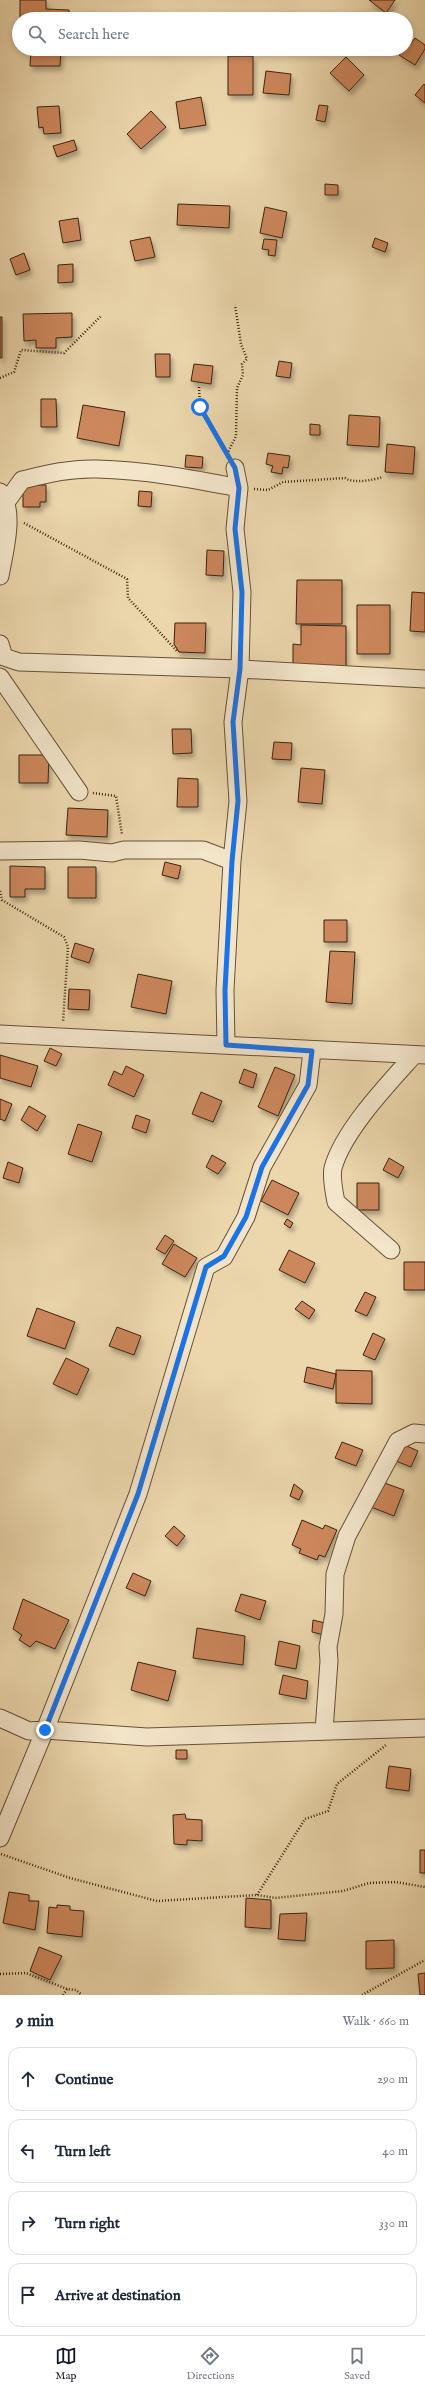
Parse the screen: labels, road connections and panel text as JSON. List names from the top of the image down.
{
  "page": {
    "search": "Search here",
    "heading": ["9 min", "Walk · 660 m"],
    "list": [
      ["Continue", "290 m"],
      ["Turn left", "40 m"],
      ["Turn right", "330 m"],
      "Arrive at destination"
    ],
    "nav": ["Map", "Directions", "Saved"]
  }
}
